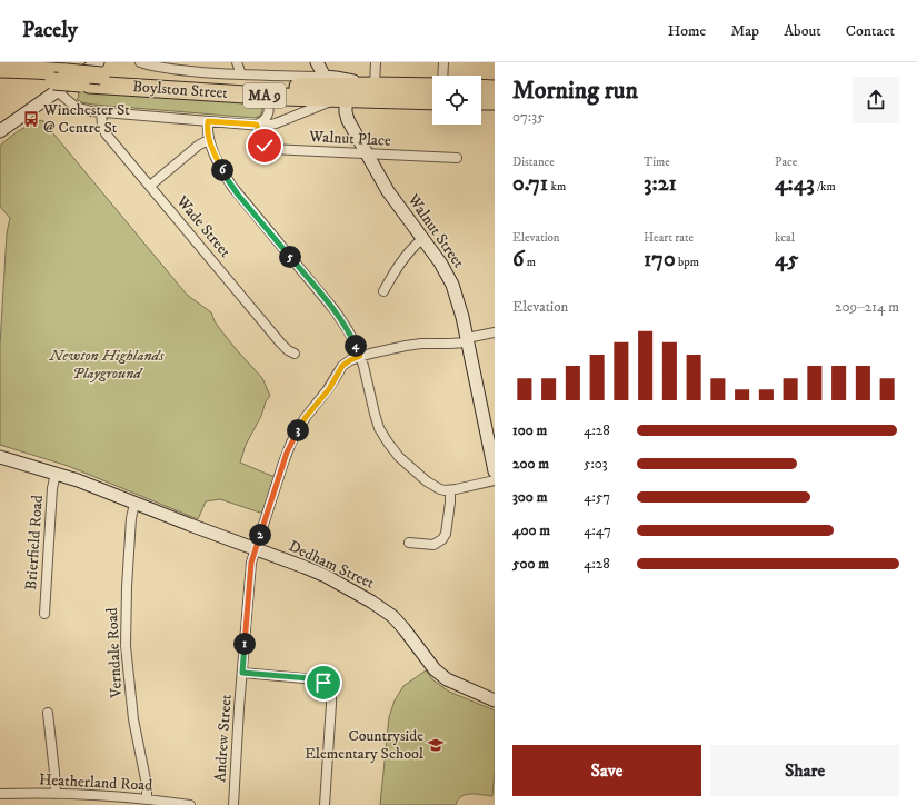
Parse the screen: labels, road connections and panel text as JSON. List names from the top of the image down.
{
  "streets": {
    "highway": ["Boylston Street", "MA 9"],
    "main road": ["Walnut Street", "Dedham Street"],
    "street": [
      "Walnut Place",
      "Wade Street",
      "Brierfield Road",
      "Verndale Road",
      "Andrew Street",
      "Heatherland Road"
    ]
  },
  "crossings": [
    ["Boylston Street", "Walnut Street"],
    ["Walnut Place", "Walnut Street"],
    ["Walnut Street", "Andrew Street"],
    ["Brierfield Road", "Dedham Street"],
    ["Dedham Street", "Verndale Road"],
    ["Dedham Street", "Andrew Street"],
    ["Verndale Road", "Heatherland Road"]
  ],
  "parks": ["Newton Highlands Playground"],
  "places": {
    "bus stop": ["Winchester St @ Centre St"],
    "school or university": ["Countryside Elementary School"]
  },
  "page": {
    "header": "Pacely",
    "nav": [
      "Home",
      "Map",
      "About",
      "Contact"
    ],
    "heading": ["Morning run", "07:35"],
    "stats": [
      ["Distance", "0.71 km"],
      ["Time", "3:21"],
      ["Pace", "4:43 /km"],
      ["Elevation", "6 m"],
      ["Heart rate", "170 bpm"],
      ["kcal", "45"]
    ],
    "pins": [
      "6",
      "5",
      "4",
      "3",
      "2",
      "1"
    ],
    "chart": ["Elevation", "209–214 m"],
    "list": [
      {
        "name": "100 m",
        "note": "4:28"
      },
      {
        "name": "200 m",
        "note": "5:03"
      },
      {
        "name": "300 m",
        "note": "4:57"
      },
      {
        "name": "400 m",
        "note": "4:47"
      },
      {
        "name": "500 m",
        "note": "4:28"
      }
    ],
    "buttons": ["Save", "Share"]
  }
}
